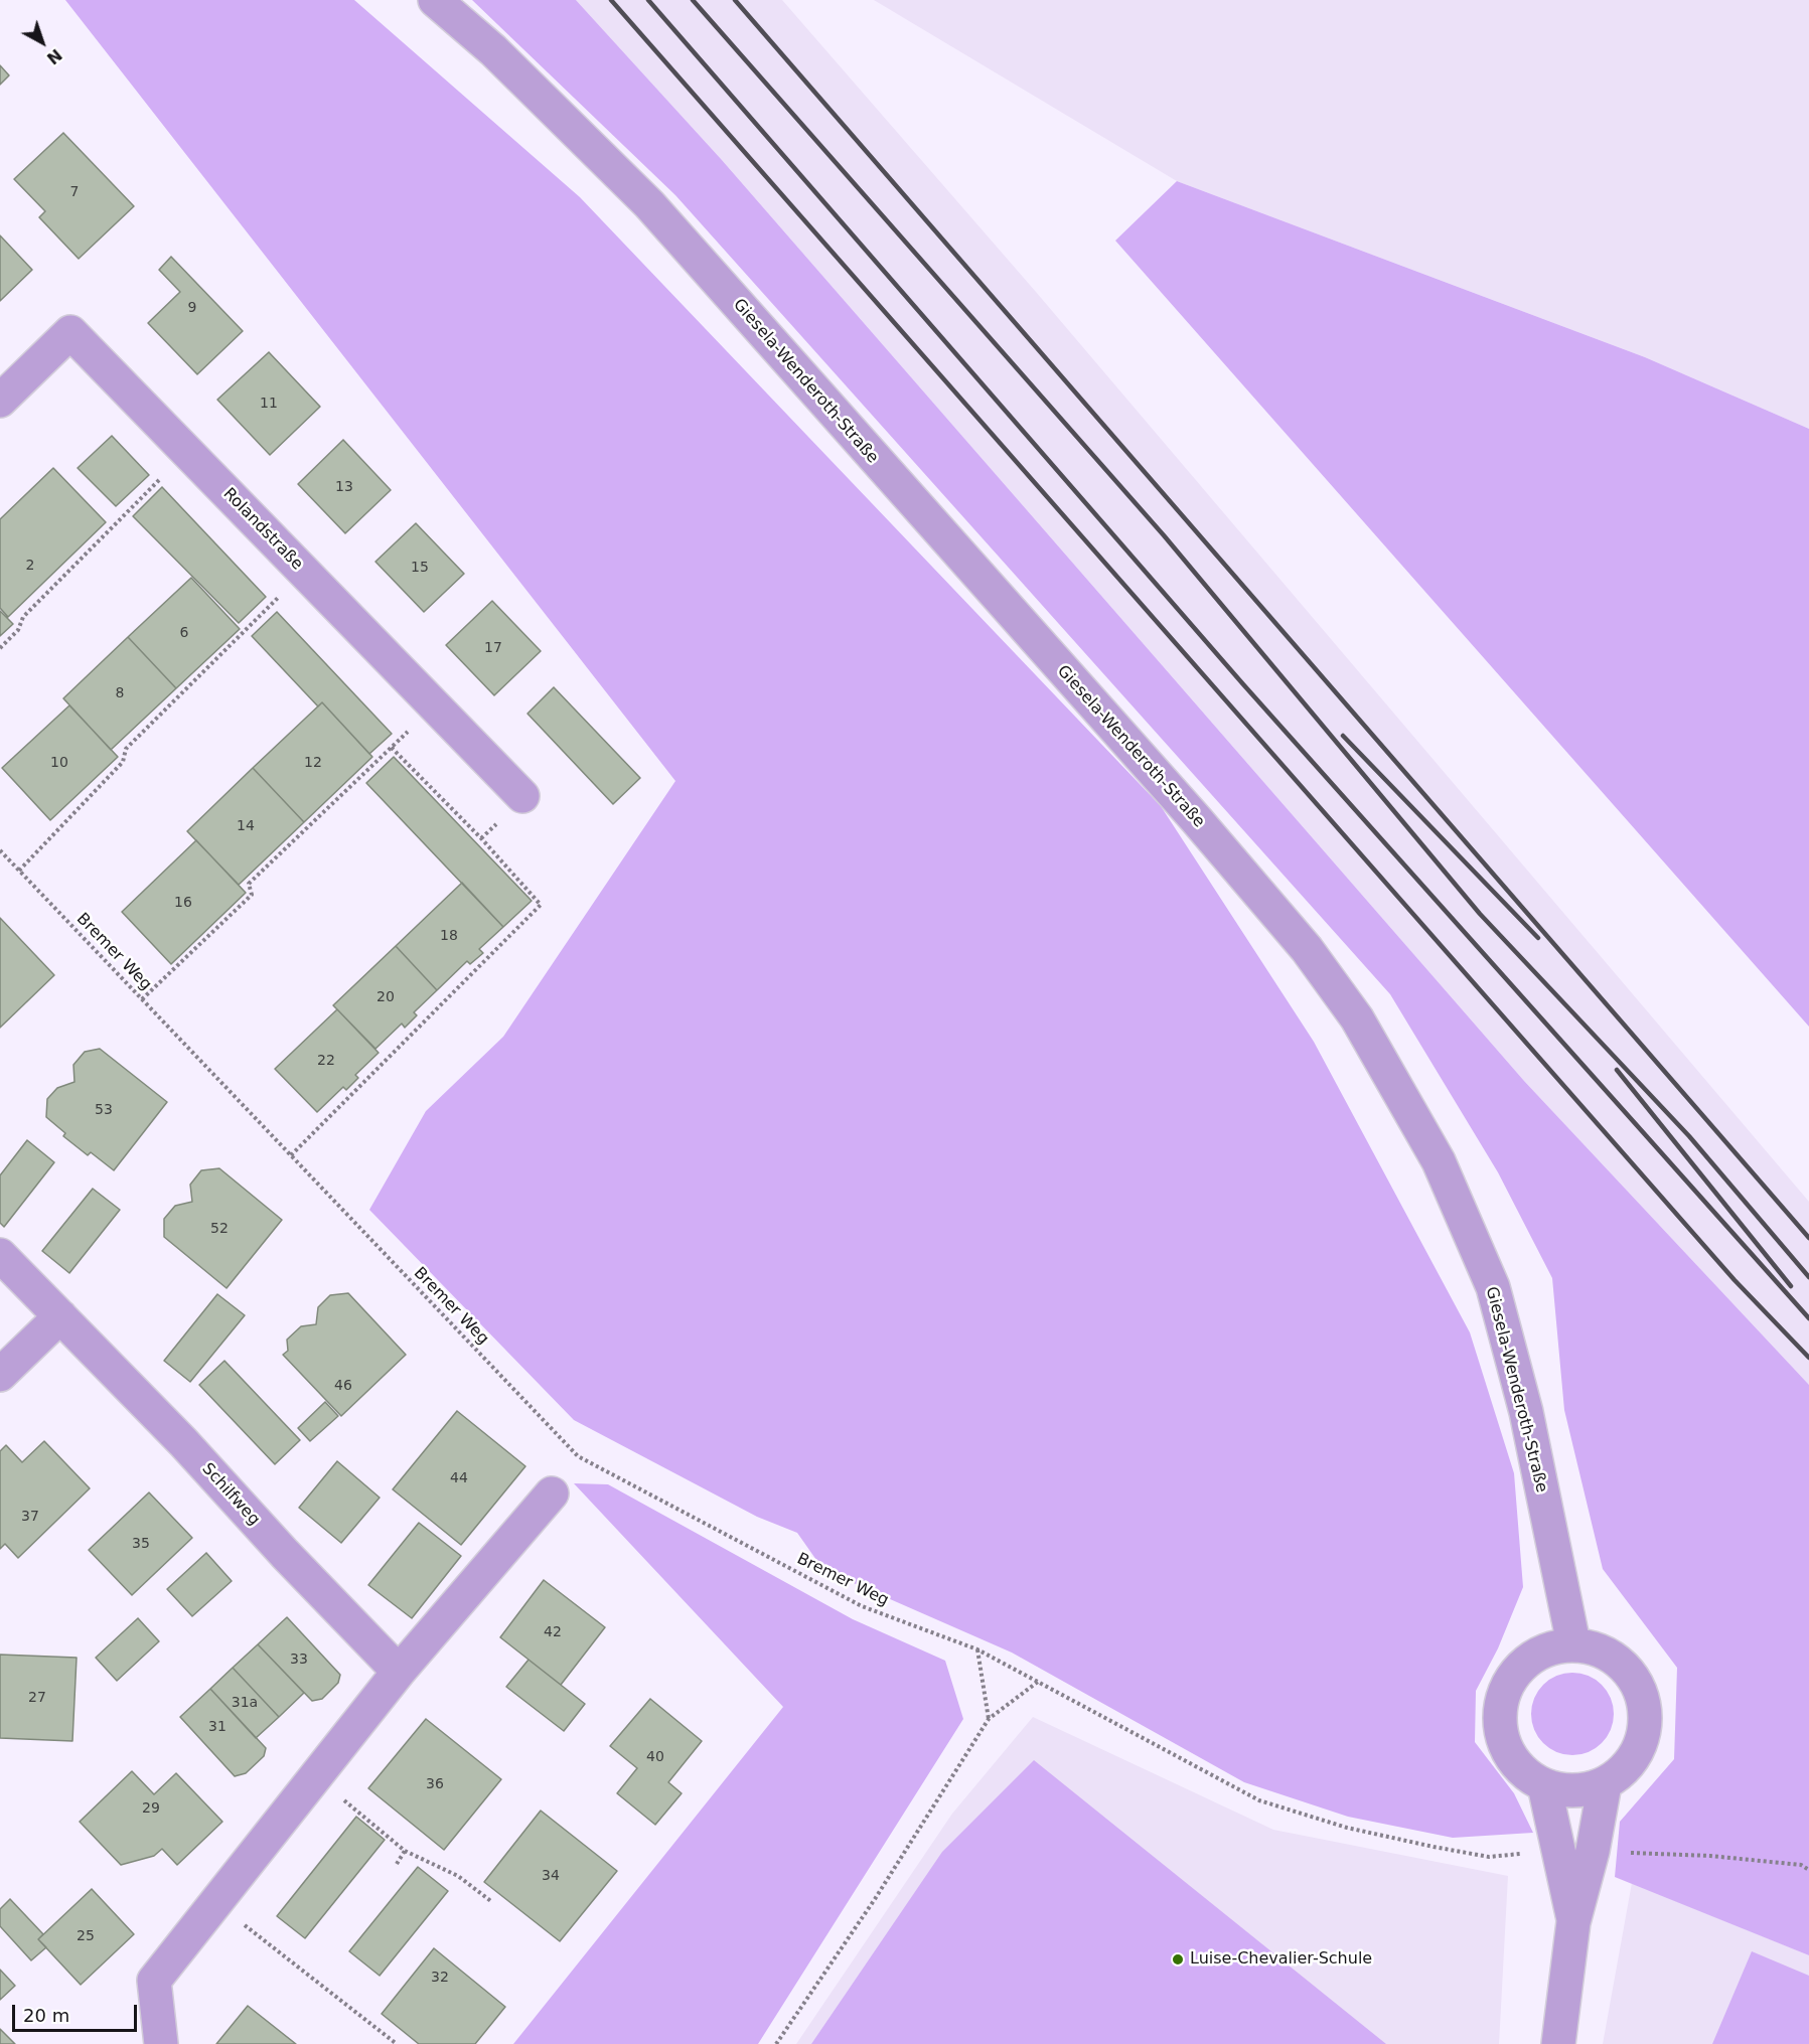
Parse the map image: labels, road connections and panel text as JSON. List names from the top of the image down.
{
  "streets": {
    "street": ["Giesela-Wenderoth-Straße", "Rolandstraße", "Schilfweg"],
    "path": ["Bremer Weg"]
  },
  "places": ["Luise-Chevalier-Schule"],
  "house_numbers": [
    "7",
    "9",
    "11",
    "13",
    "2",
    "15",
    "6",
    "17",
    "8",
    "10",
    "12",
    "14",
    "16",
    "18",
    "20",
    "22",
    "53",
    "52",
    "46",
    "44",
    "37",
    "35",
    "42",
    "33",
    "27",
    "31a",
    "31",
    "40",
    "36",
    "29",
    "34",
    "25",
    "32"
  ],
  "scale_bar": "20 m",
  "north": "bottom right"
}
